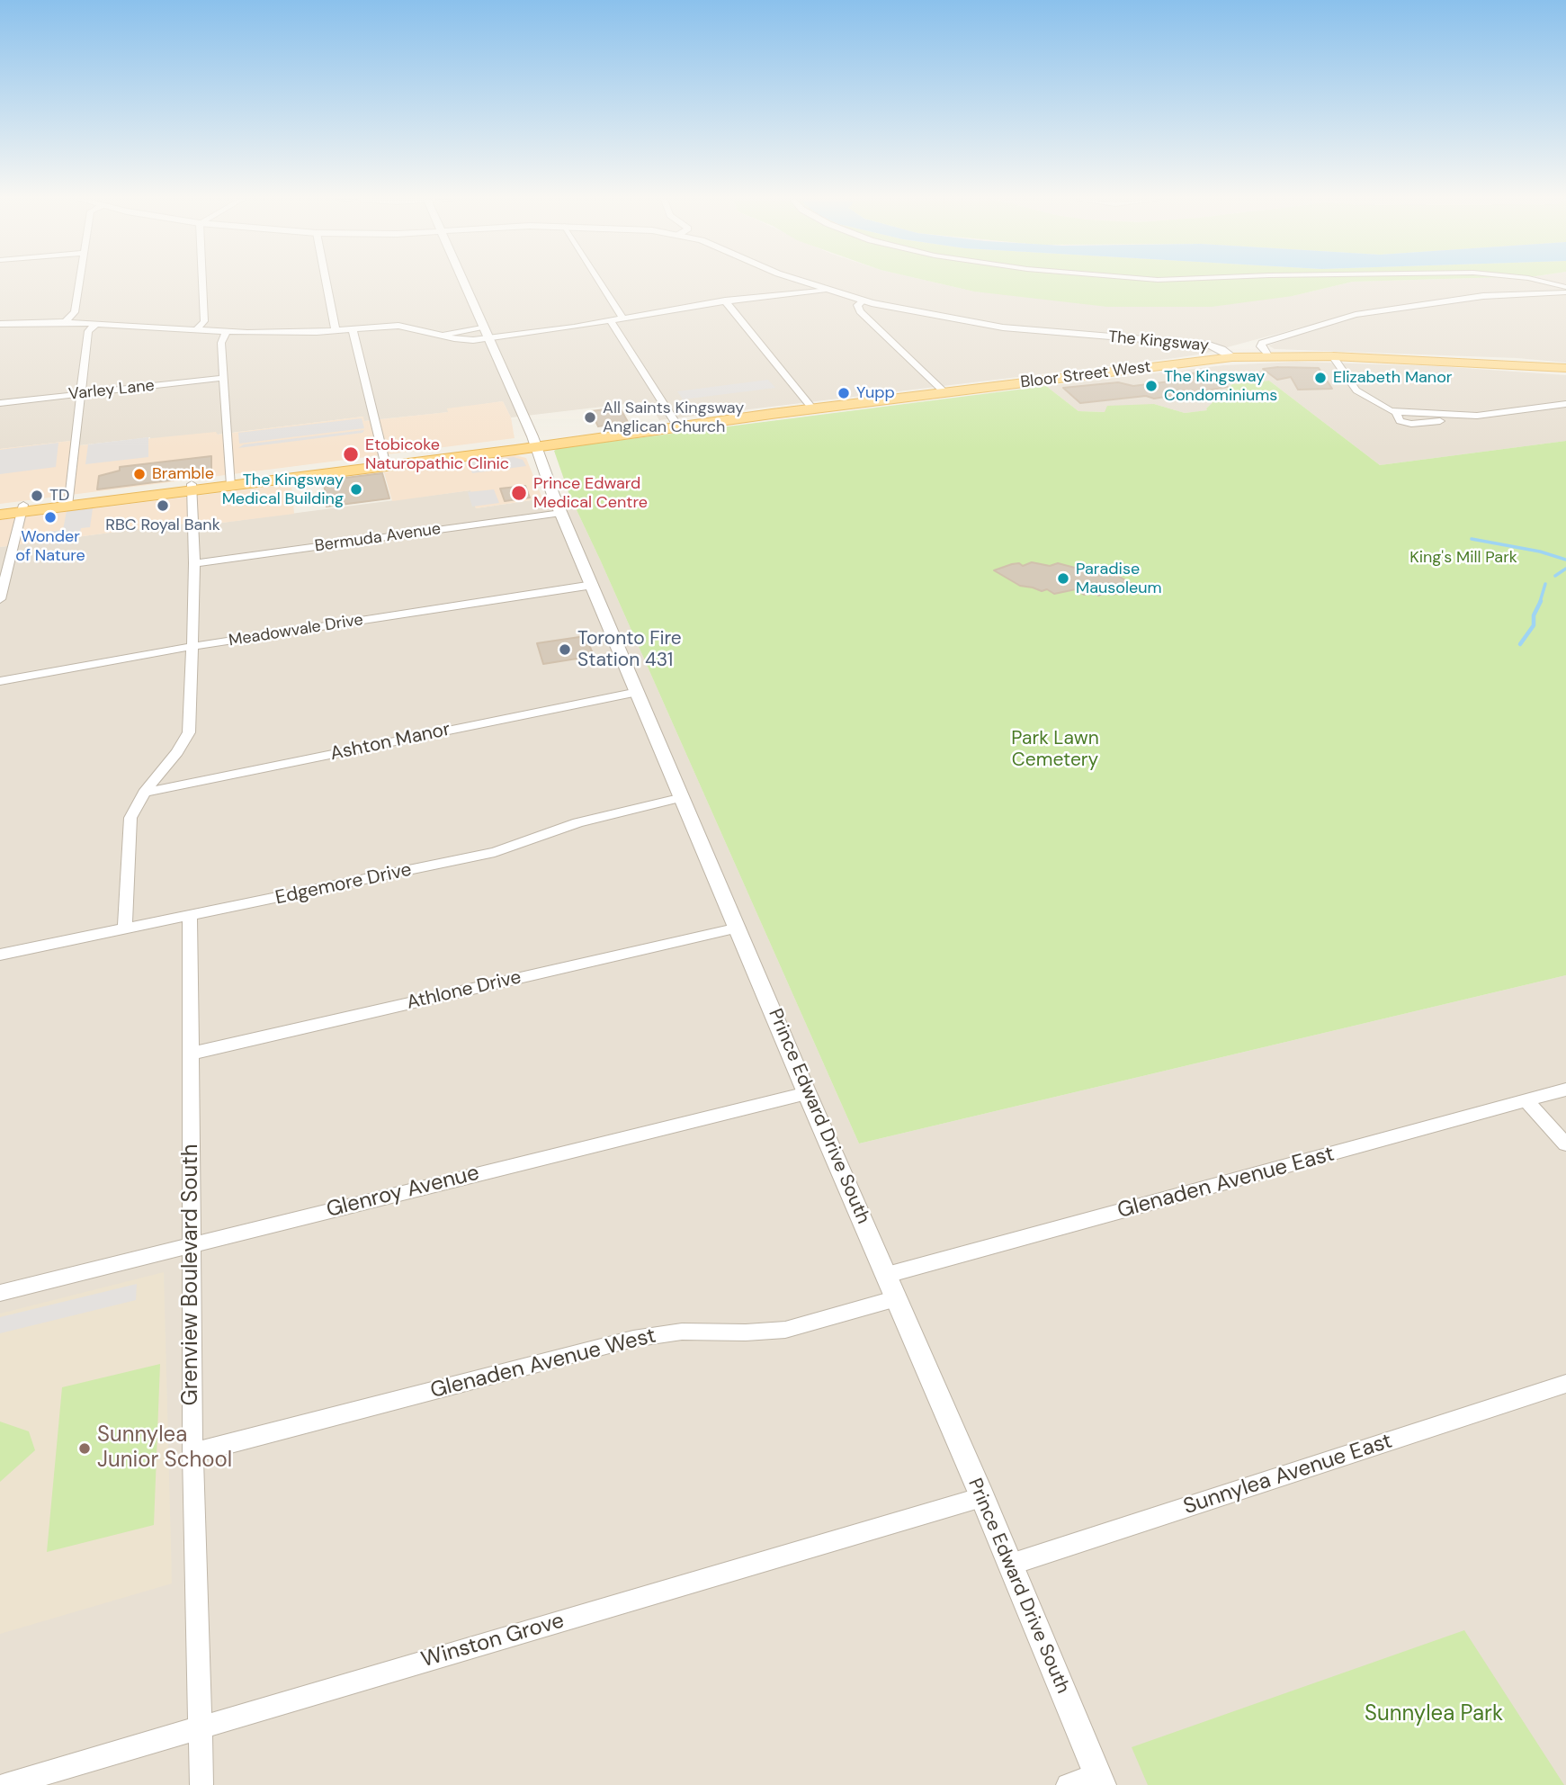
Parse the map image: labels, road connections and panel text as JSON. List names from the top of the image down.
{
  "streets": {
    "main road": ["Bloor Street West"],
    "street": [
      "The Kingsway",
      "Varley Lane",
      "Bermuda Avenue",
      "Meadowvale Drive",
      "Ashton Manor",
      "Edgemore Drive",
      "Athlone Drive",
      "Prince Edward Drive South",
      "Glenaden Avenue East",
      "Glenroy Avenue",
      "Grenview Boulevard South",
      "Glenaden Avenue West",
      "Sunnylea Avenue East",
      "Winston Grove"
    ]
  },
  "crossings": [
    ["The Kingsway", "Bloor Street West"],
    ["Bloor Street West", "Prince Edward Drive South"],
    ["Bermuda Avenue", "Prince Edward Drive South"],
    ["Meadowvale Drive", "Prince Edward Drive South"],
    ["Ashton Manor", "Prince Edward Drive South"],
    ["Edgemore Drive", "Prince Edward Drive South"],
    ["Edgemore Drive", "Grenview Boulevard South"],
    ["Athlone Drive", "Prince Edward Drive South"],
    ["Athlone Drive", "Grenview Boulevard South"],
    ["Prince Edward Drive South", "Glenaden Avenue East"],
    ["Prince Edward Drive South", "Glenroy Avenue"],
    ["Prince Edward Drive South", "Glenaden Avenue West"],
    ["Prince Edward Drive South", "Sunnylea Avenue East"],
    ["Prince Edward Drive South", "Winston Grove"],
    ["Glenaden Avenue East", "Glenaden Avenue West"],
    ["Glenroy Avenue", "Grenview Boulevard South"],
    ["Grenview Boulevard South", "Glenaden Avenue West"],
    ["Grenview Boulevard South", "Winston Grove"]
  ],
  "parks": ["King's Mill Park", "Park Lawn Cemetery", "Sunnylea Park"],
  "places": [
    "Elizabeth Manor",
    "The Kingsway Condominiums",
    "Yupp",
    "All Saints Kingsway Anglican Church",
    "Etobicoke Naturopathic Clinic",
    "Bramble",
    "The Kingsway Medical Building",
    "Prince Edward Medical Centre",
    "TD",
    "RBC Royal Bank",
    "Wonder of Nature",
    "Paradise Mausoleum",
    "Toronto Fire Station 431",
    "Sunnylea Junior School"
  ]
}
